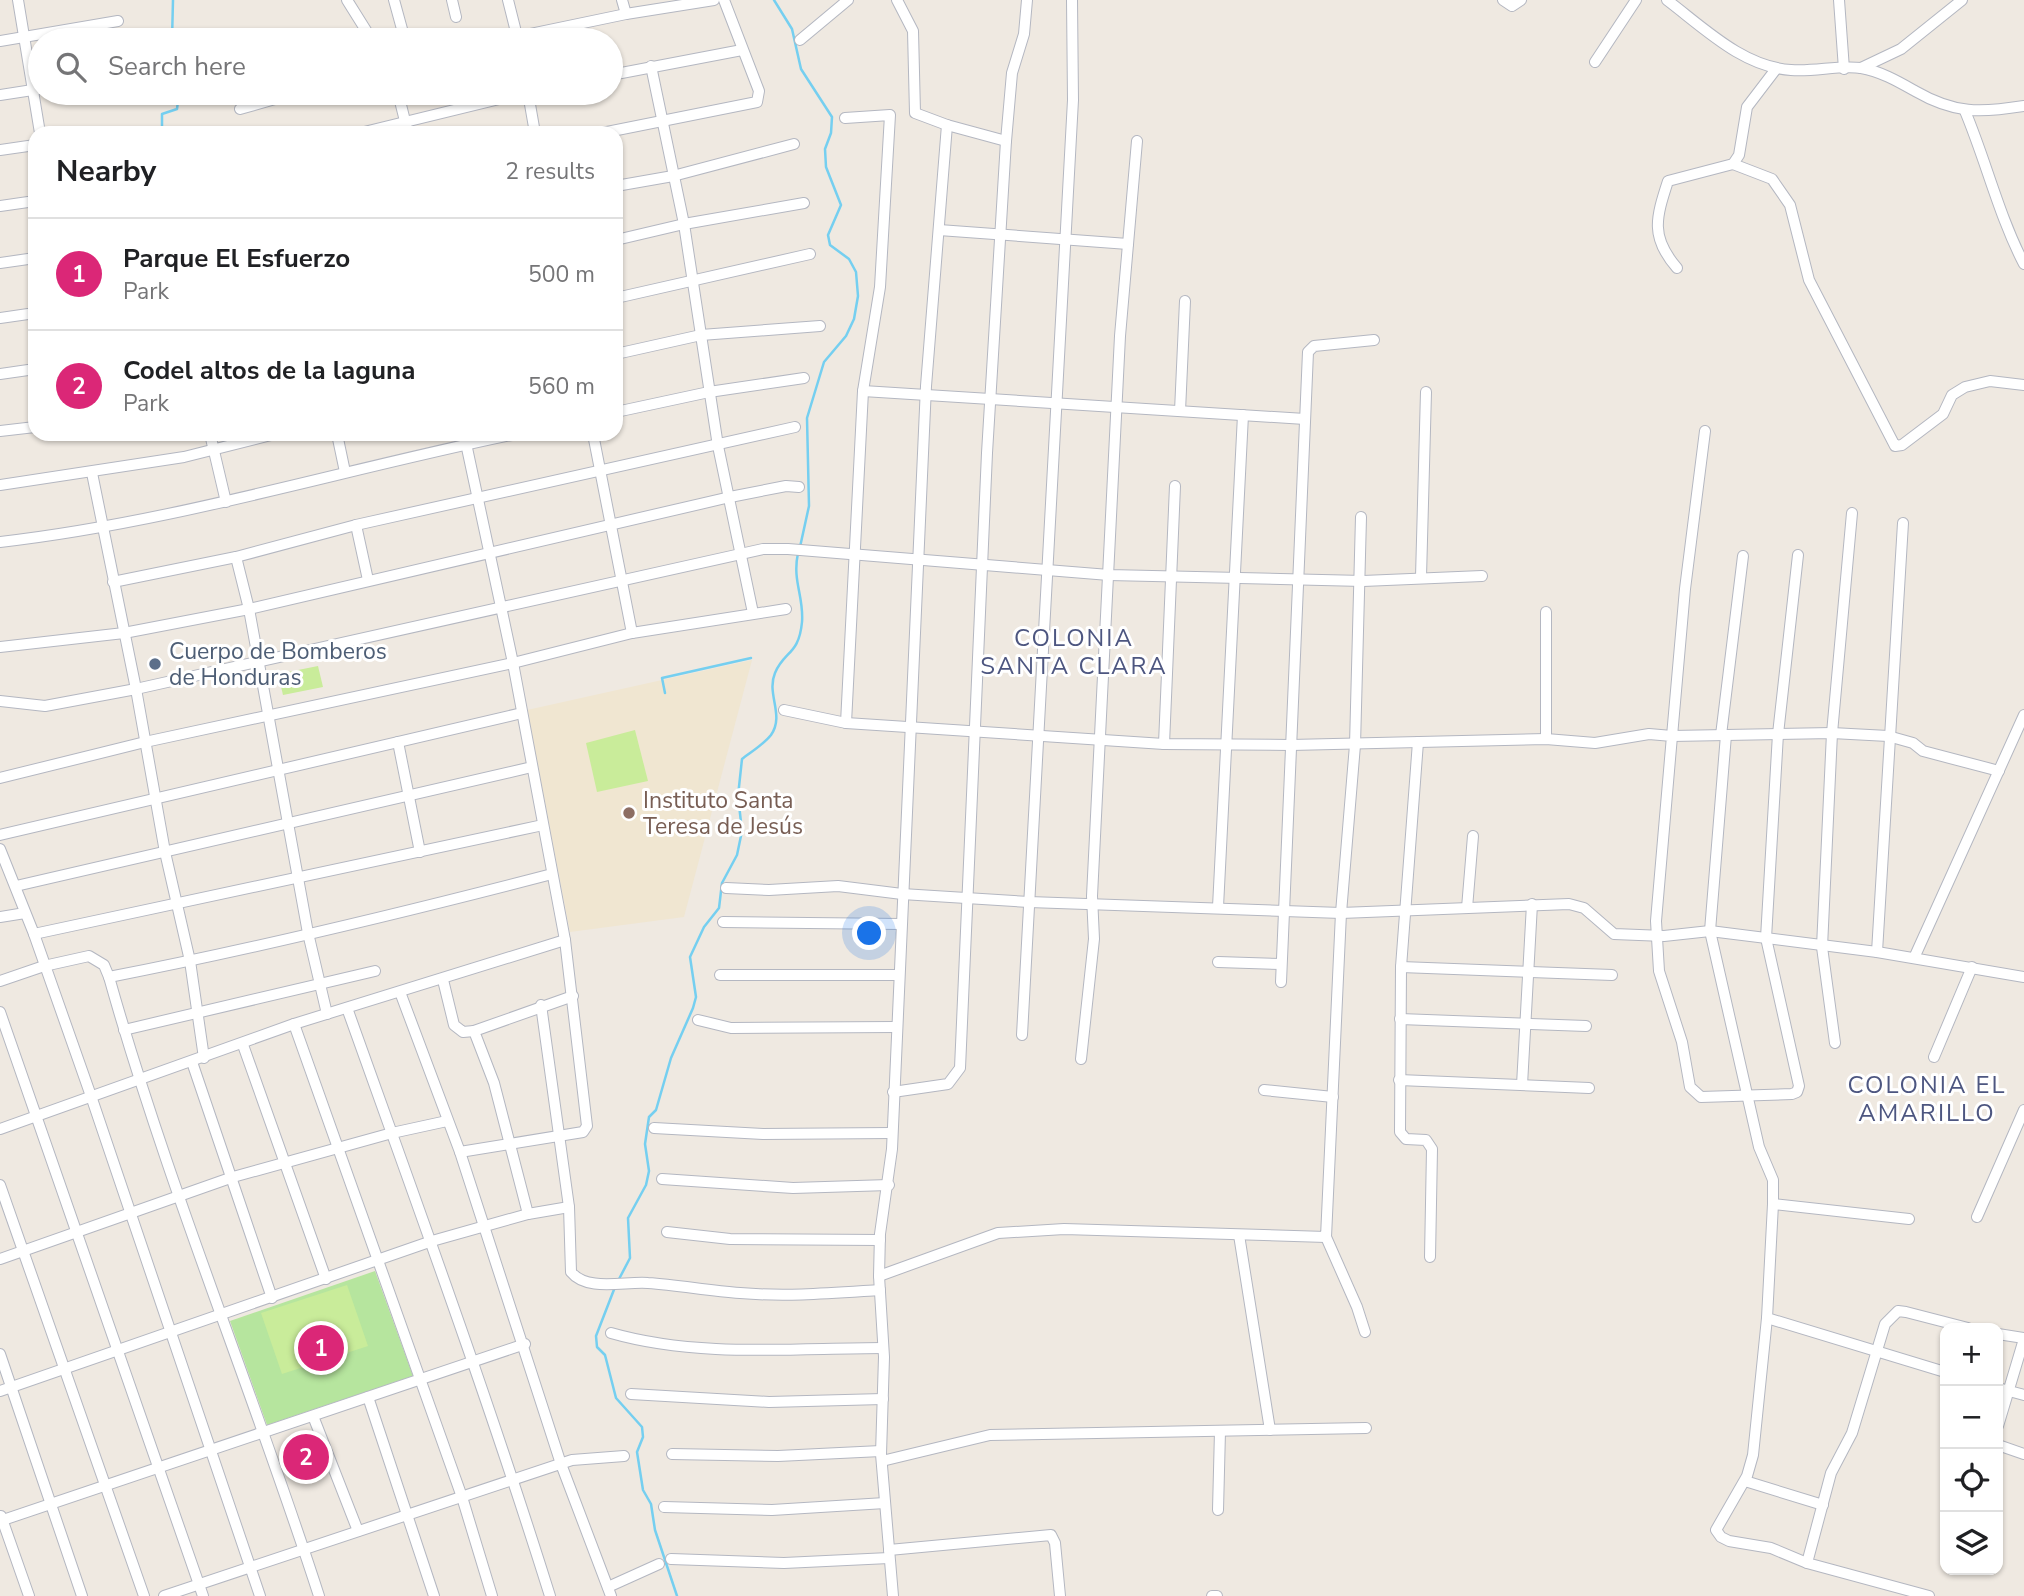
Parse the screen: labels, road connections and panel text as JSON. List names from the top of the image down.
{
  "districts": ["COLONIA SANTA CLARA", "COLONIA EL AMARILLO"],
  "places": ["Cuerpo de Bomberos de Honduras", "Instituto Santa Teresa de Jesús"],
  "page": {
    "search": "Search here",
    "heading": ["Nearby", "2 results"],
    "list": [
      {
        "mark": "1",
        "name": "Parque El Esfuerzo",
        "note": "Park",
        "value": "500 m"
      },
      {
        "mark": "2",
        "name": "Codel altos de la laguna",
        "note": "Park",
        "value": "560 m"
      }
    ],
    "pins": ["1", "2"],
    "map_buttons": ["+", "−"]
  }
}
